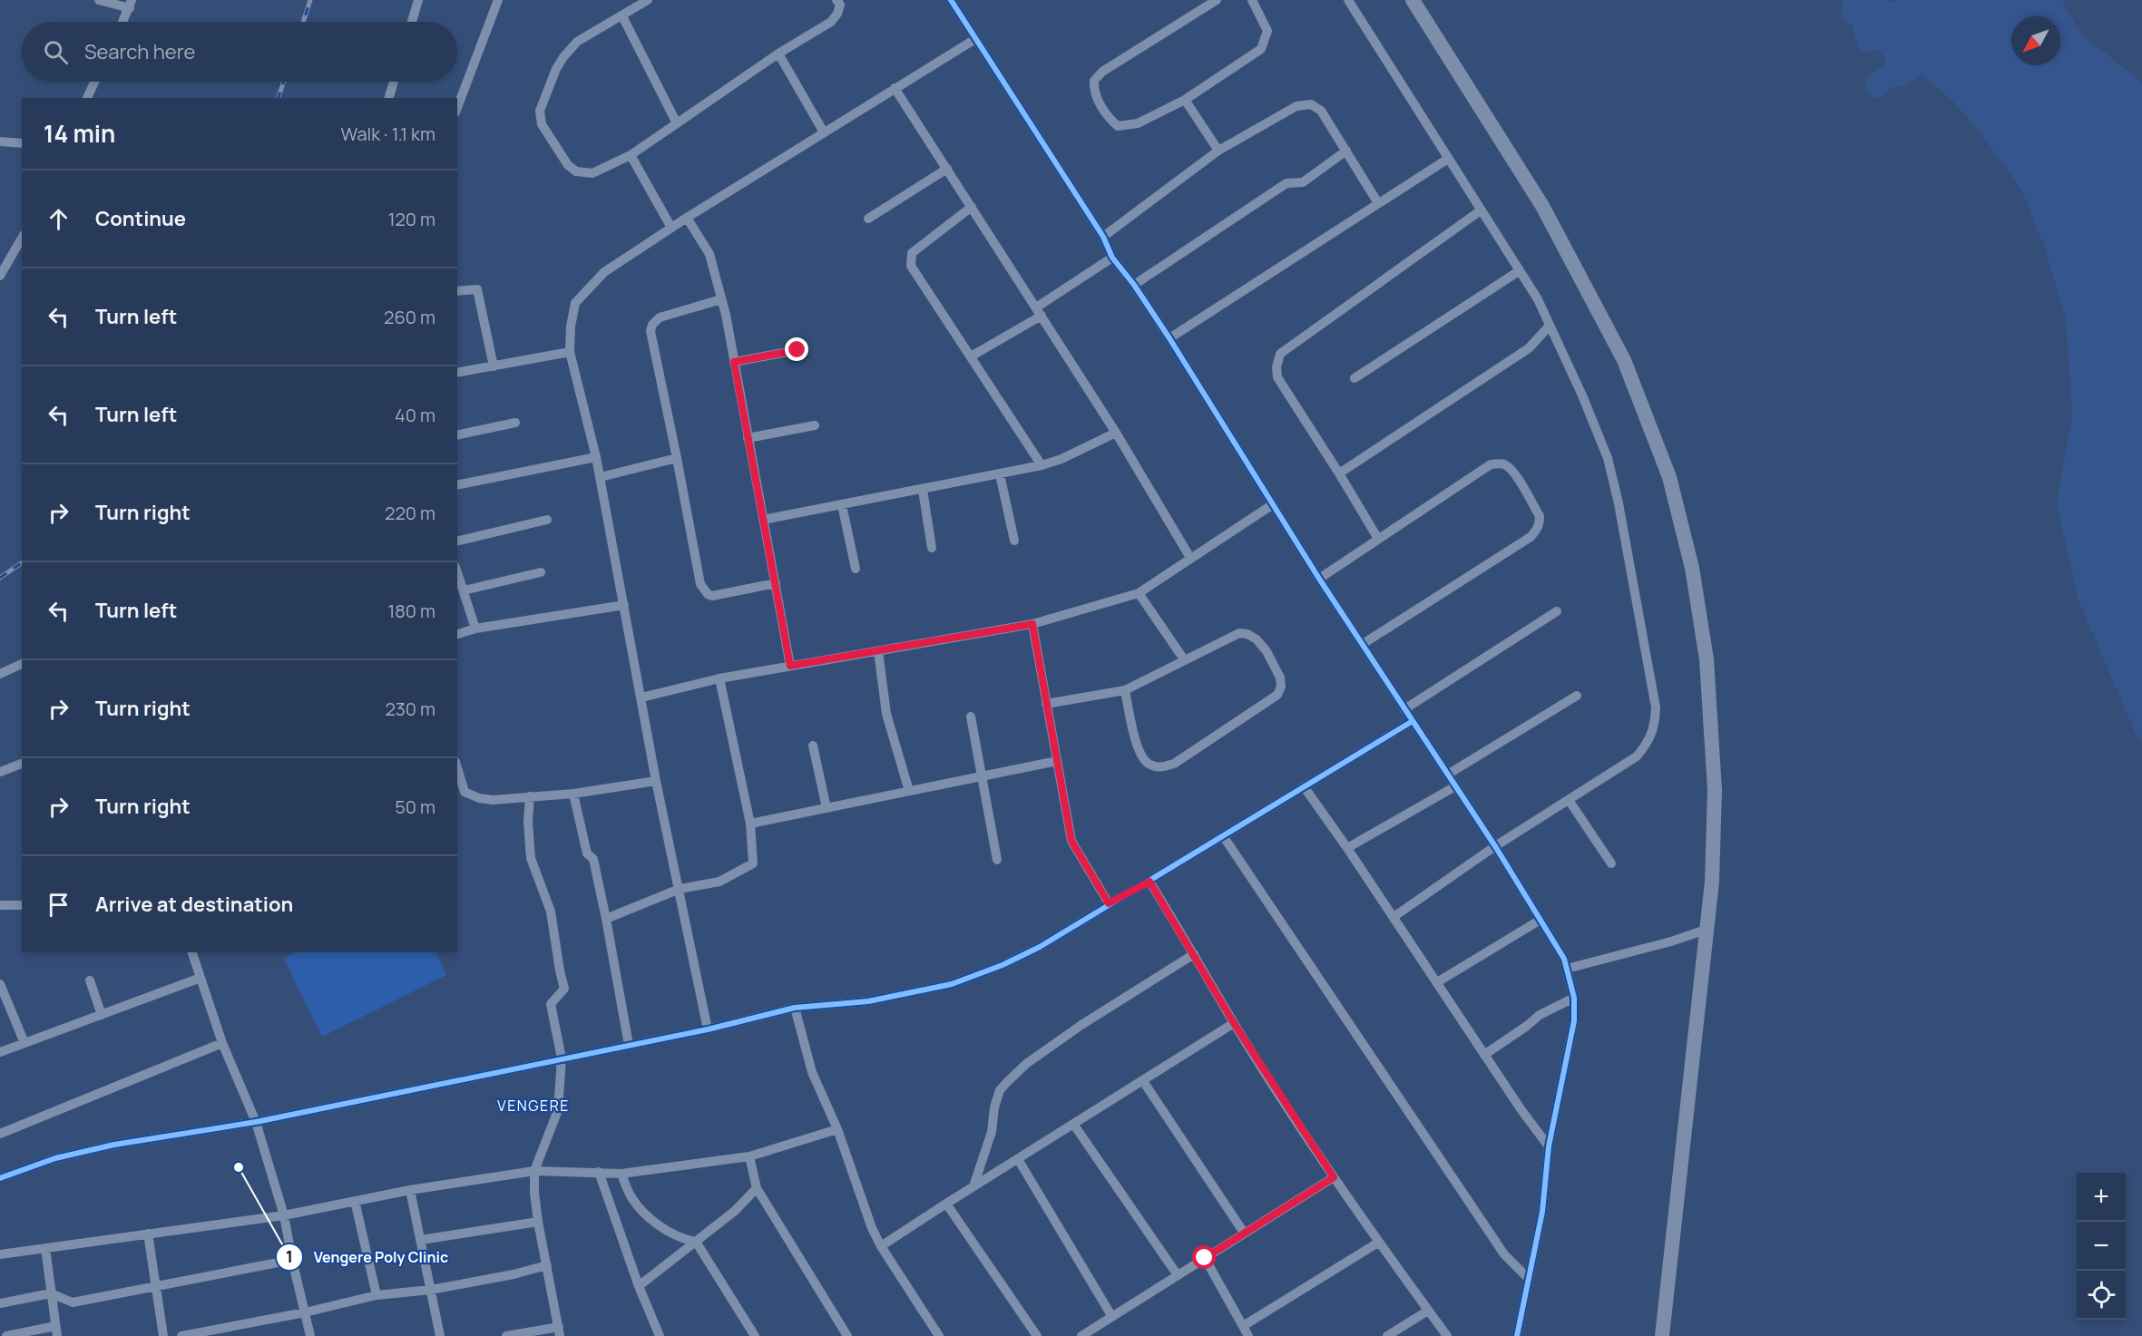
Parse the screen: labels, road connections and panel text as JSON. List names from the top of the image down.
{
  "districts": ["VENGERE"],
  "places": ["Vengere Poly Clinic"],
  "north": "bottom left",
  "page": {
    "search": "Search here",
    "heading": ["14 min", "Walk · 1.1 km"],
    "list": [
      ["Continue", "120 m"],
      ["Turn left", "260 m"],
      ["Turn left", "40 m"],
      ["Turn right", "220 m"],
      ["Turn left", "180 m"],
      ["Turn right", "230 m"],
      ["Turn right", "50 m"],
      "Arrive at destination"
    ],
    "map_buttons": ["+", "−"]
  }
}
